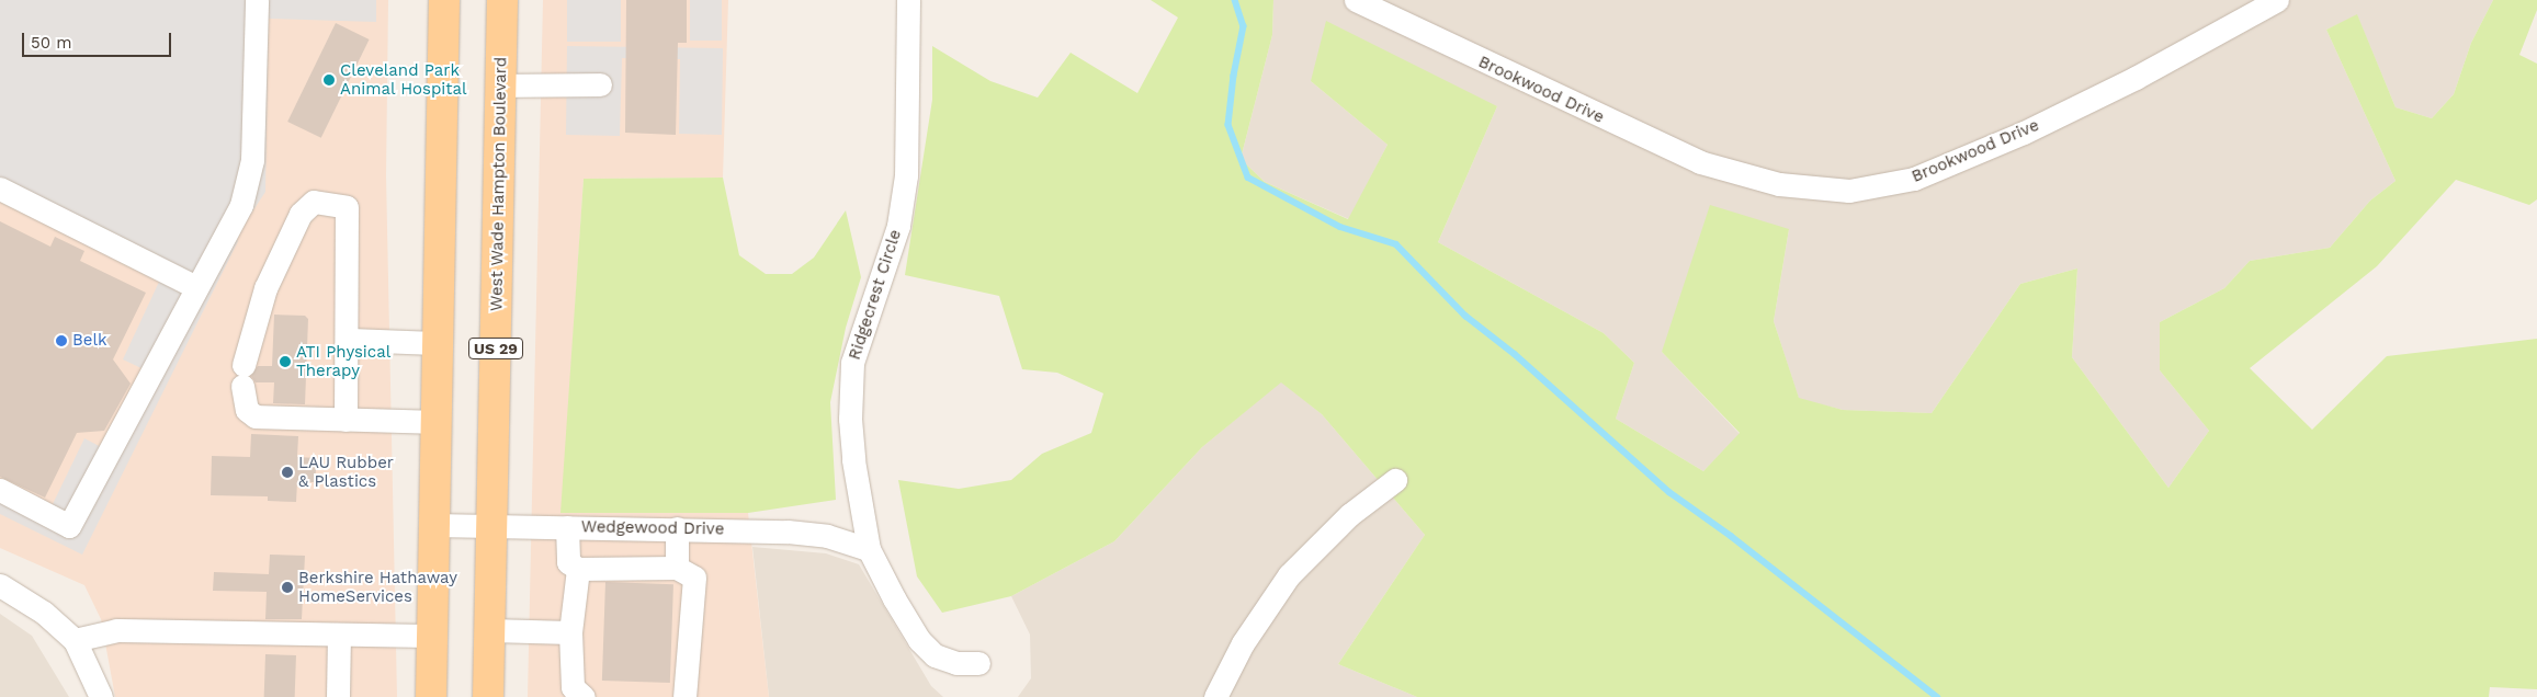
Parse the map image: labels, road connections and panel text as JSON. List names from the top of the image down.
{
  "streets": {
    "main road": ["West Wade Hampton Boulevard", "US 29"],
    "street": ["Brookwood Drive", "Ridgecrest Circle", "Wedgewood Drive"]
  },
  "crossings": [
    ["West Wade Hampton Boulevard", "Wedgewood Drive"],
    ["Ridgecrest Circle", "Wedgewood Drive"]
  ],
  "places": [
    "Cleveland Park Animal Hospital",
    "Belk",
    "ATI Physical Therapy",
    "LAU Rubber & Plastics",
    "Berkshire Hathaway HomeServices"
  ],
  "scale_bar": "50 m"
}
